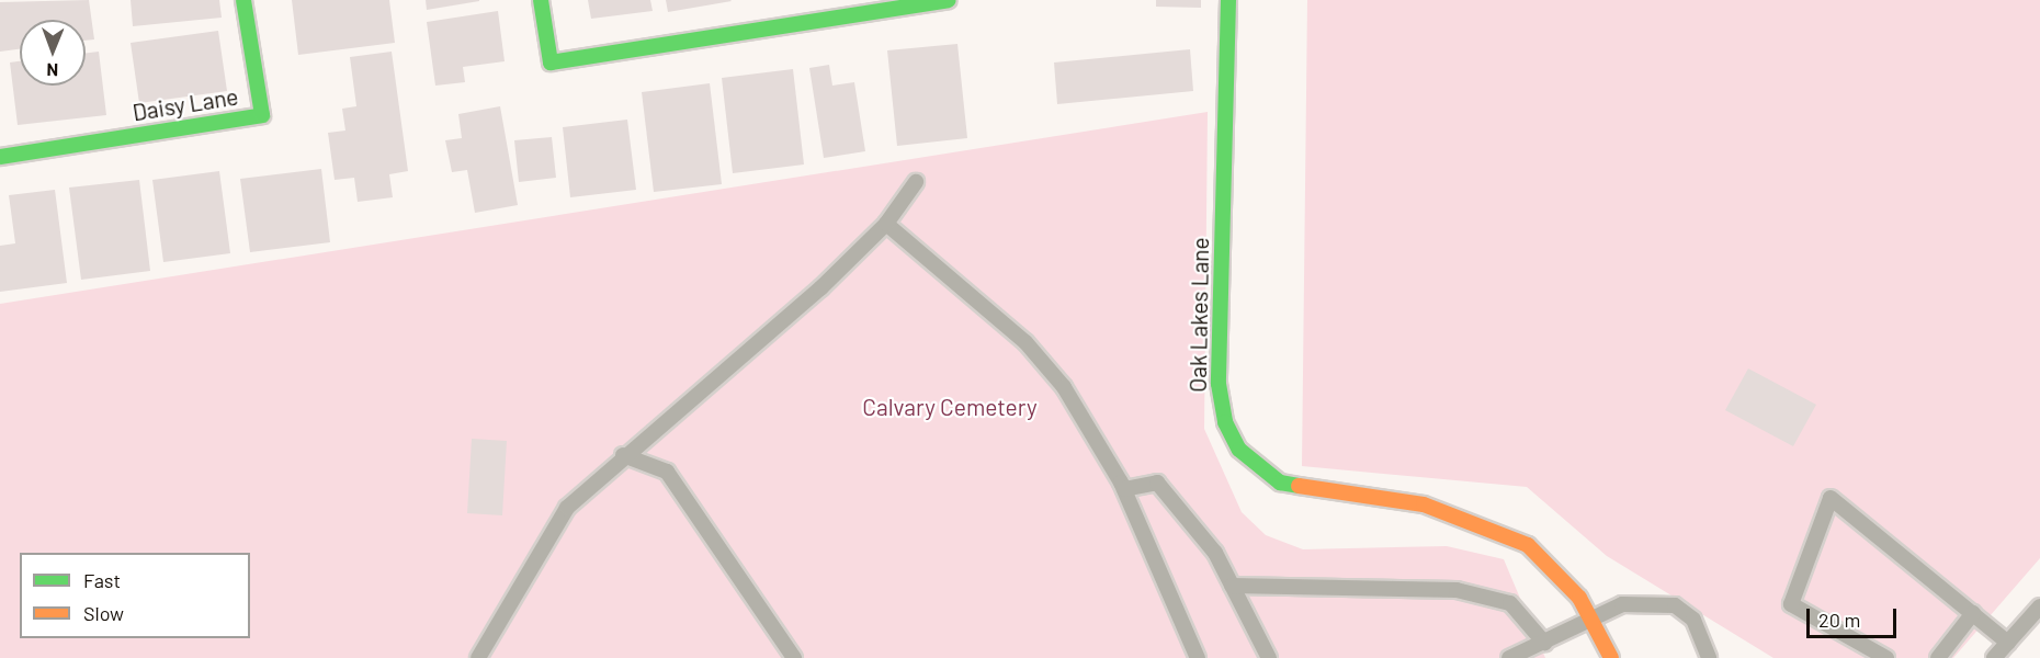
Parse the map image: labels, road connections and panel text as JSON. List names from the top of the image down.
{
  "streets": {
    "street": ["Daisy Lane", "Oak Lakes Lane"]
  },
  "parks": ["Calvary Cemetery"],
  "legend": ["Fast", "Slow"],
  "scale_bar": "20 m",
  "north": "bottom"
}
